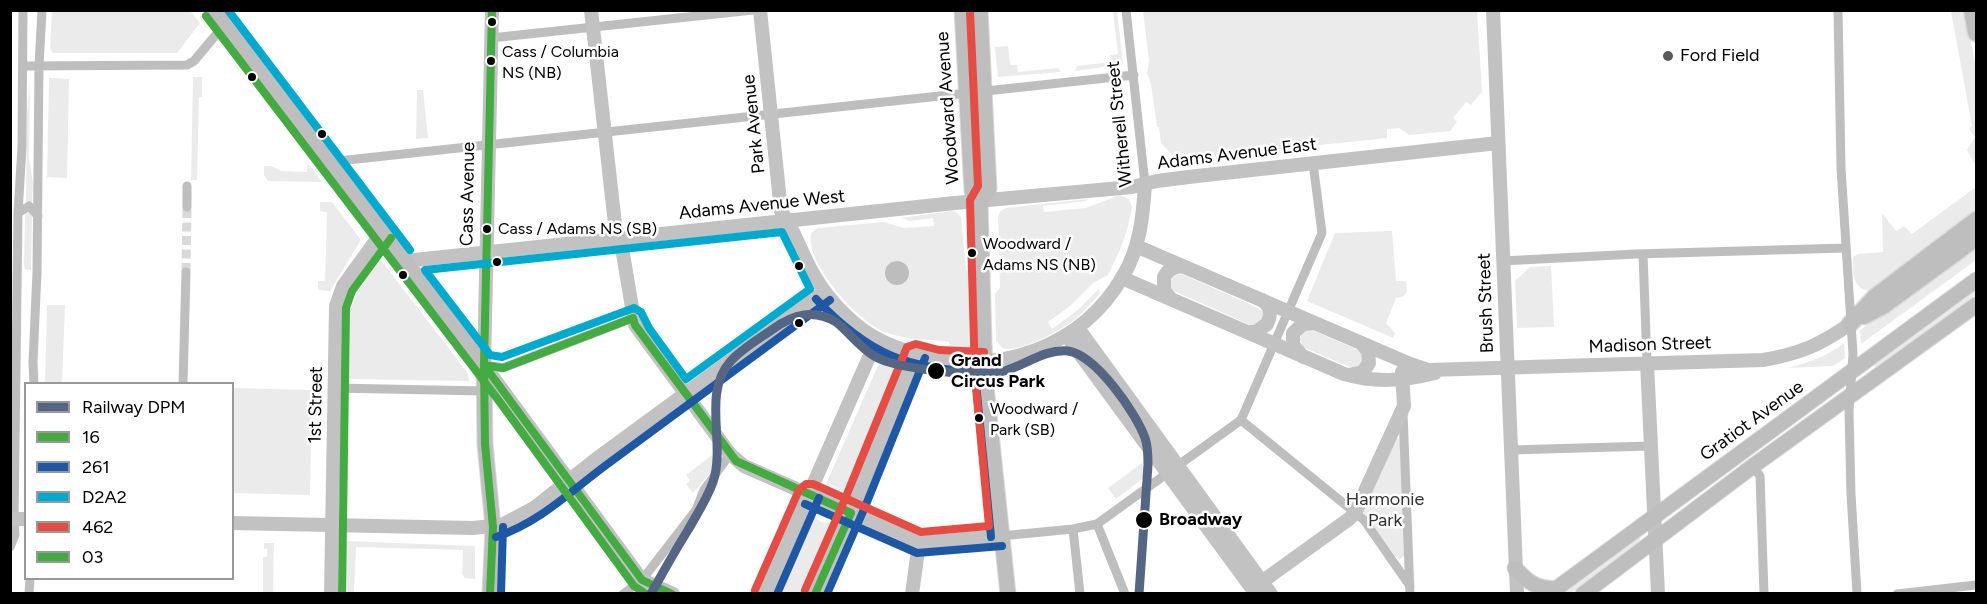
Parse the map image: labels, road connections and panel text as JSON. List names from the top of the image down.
{
  "streets": {
    "main road": ["Woodward Avenue", "Cass Avenue", "Gratiot Avenue"],
    "street": [
      "Park Avenue",
      "Witherell Street",
      "Adams Avenue East",
      "Adams Avenue West",
      "Brush Street",
      "Madison Street",
      "1st Street"
    ]
  },
  "crossings": [
    ["Woodward Avenue", "Park Avenue"],
    ["Woodward Avenue", "Witherell Street"],
    ["Woodward Avenue", "Adams Avenue East"],
    ["Woodward Avenue", "Adams Avenue West"],
    ["Park Avenue", "Witherell Street"],
    ["Park Avenue", "Adams Avenue West"],
    ["Witherell Street", "Adams Avenue East"],
    ["Witherell Street", "Madison Street"],
    ["Adams Avenue East", "Adams Avenue West"],
    ["Adams Avenue East", "Brush Street"],
    ["Cass Avenue", "Adams Avenue West"],
    ["Brush Street", "Madison Street"]
  ],
  "parks": ["Harmonie Park"],
  "places": [
    "Ford Field",
    "Cass / Columbia NS (NB)",
    "Cass / Adams NS (SB)",
    "Woodward / Adams NS (NB)",
    "Grand Circus Park",
    "Woodward / Park (SB)",
    "Broadway"
  ],
  "lines": [
    "transit line 16",
    "transit line D2A2",
    "transit line 462",
    "transit line 03",
    "transit line 261",
    "rail line DPM"
  ],
  "legend": [
    "Railway DPM",
    "16",
    "261",
    "D2A2",
    "462",
    "03"
  ]
}
